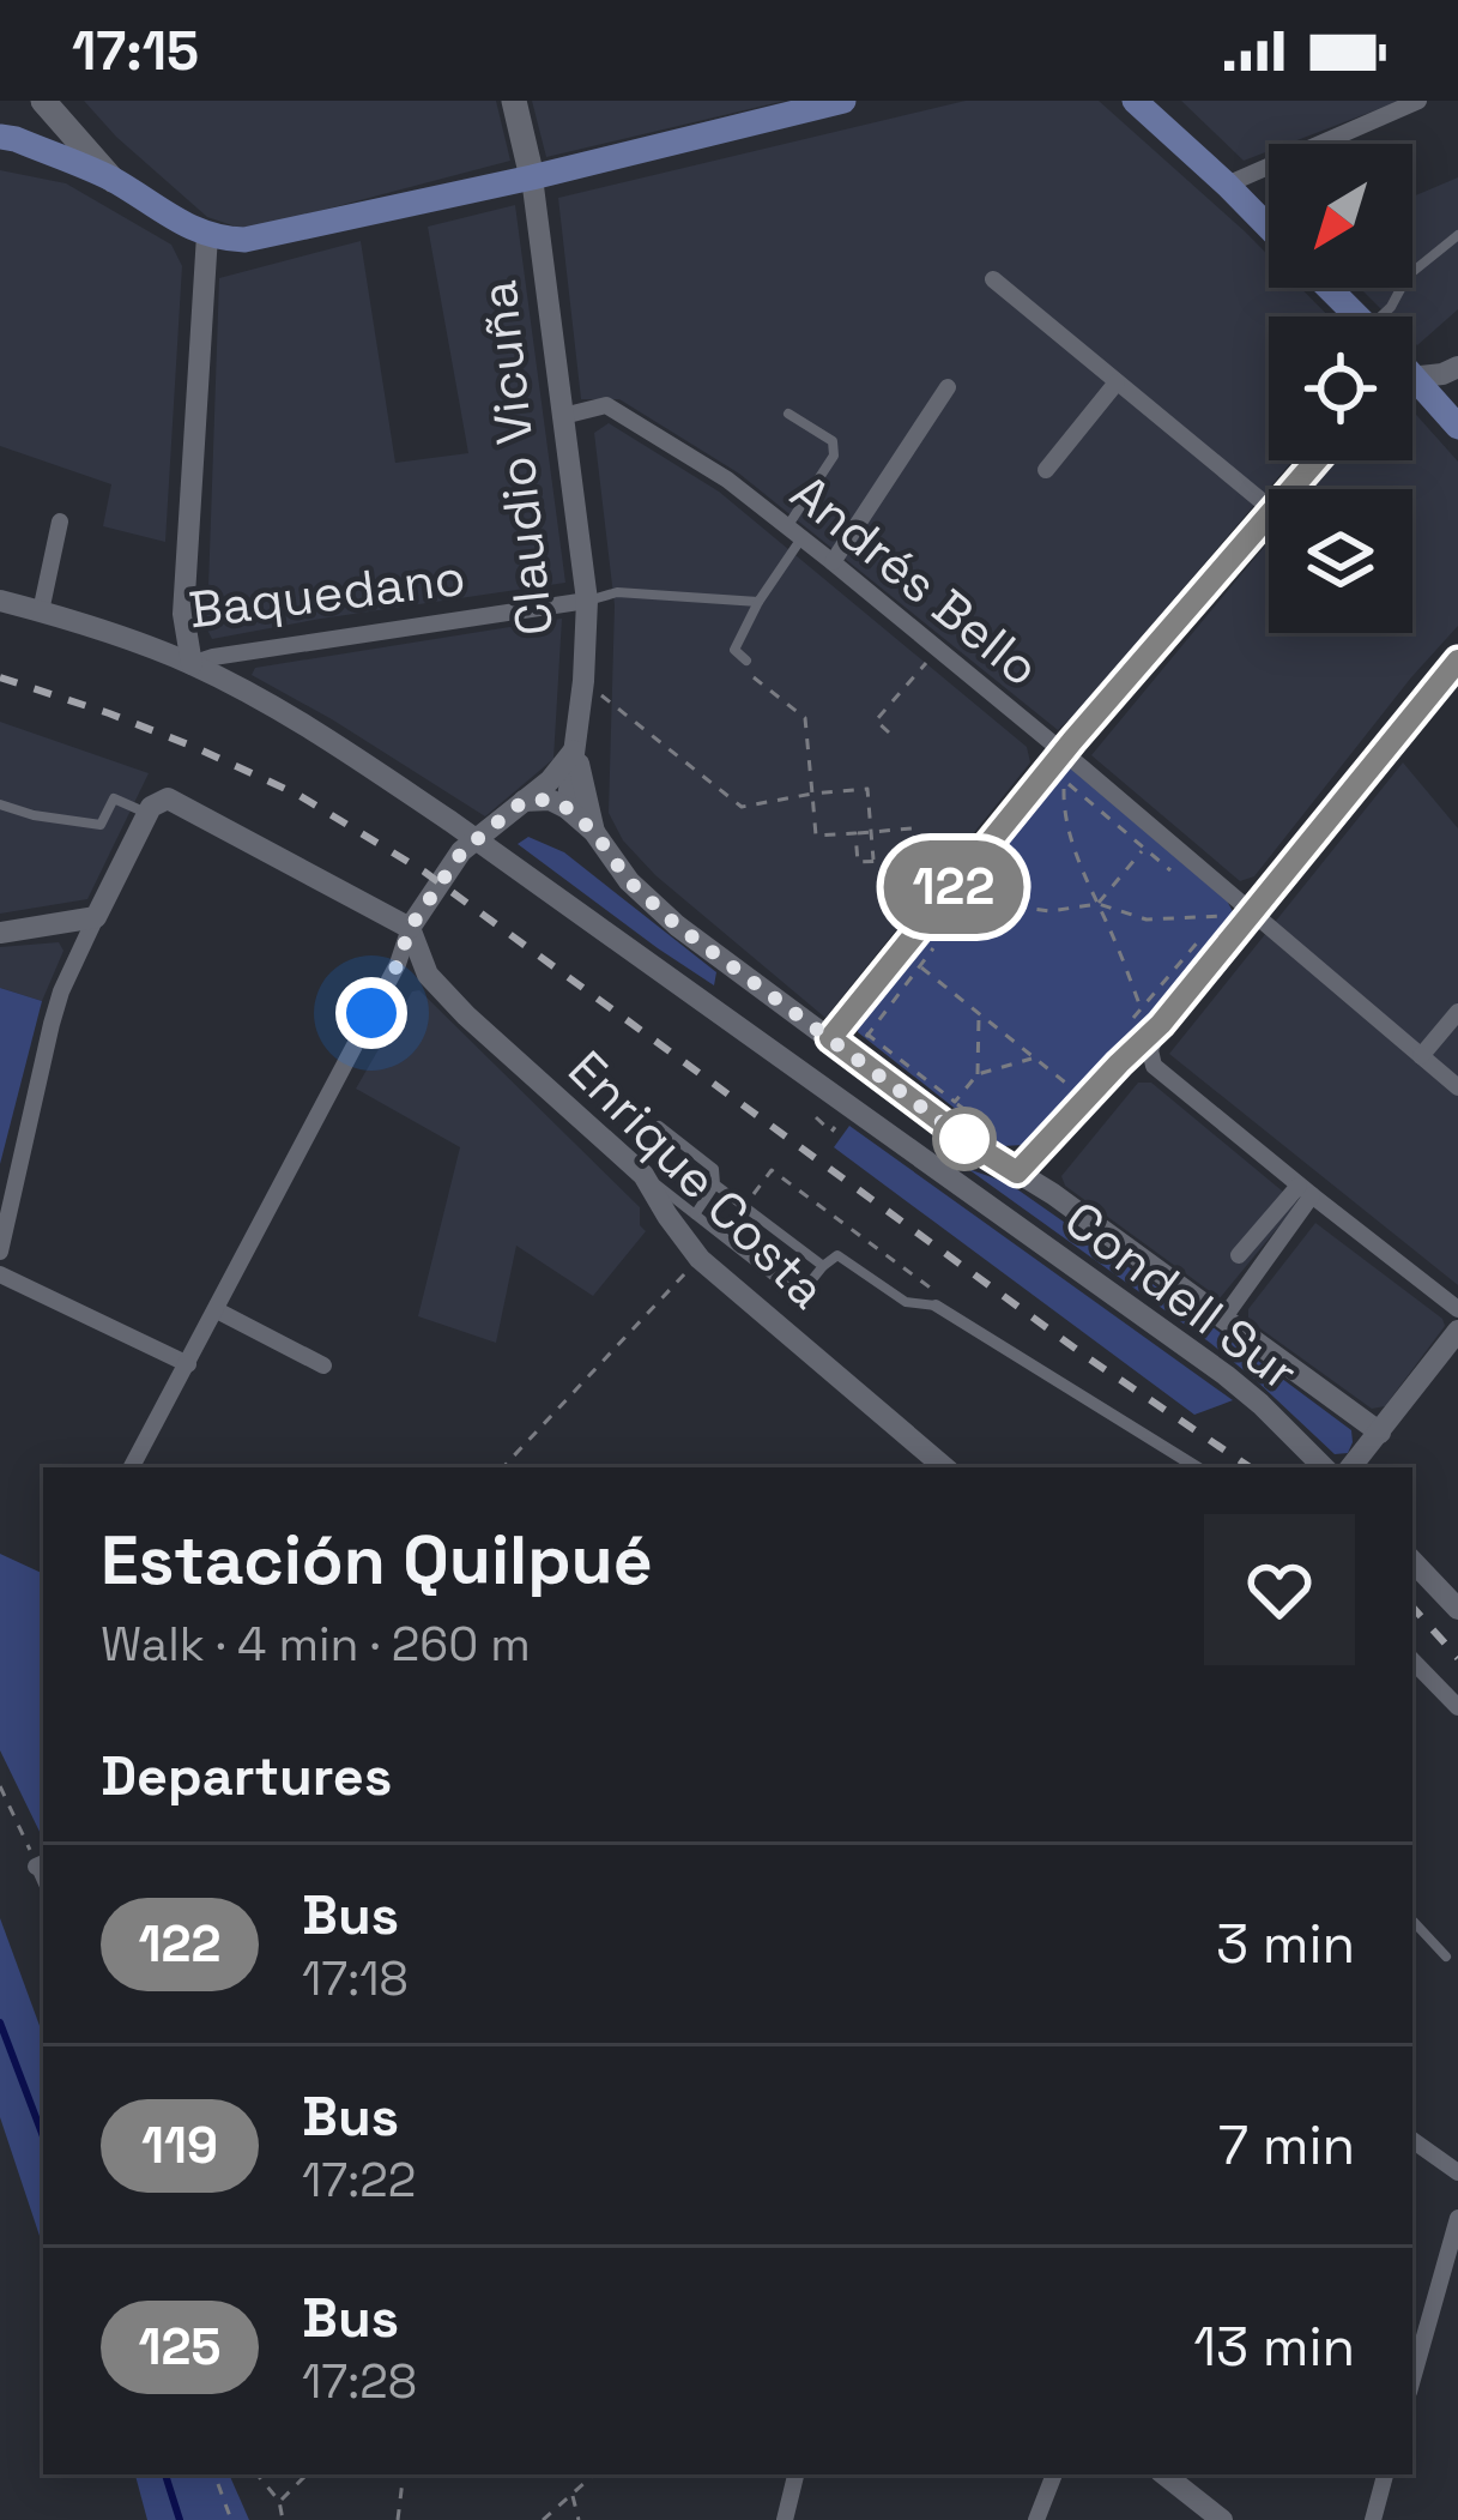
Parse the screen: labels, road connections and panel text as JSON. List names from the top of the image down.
{
  "streets": {
    "main road": ["Claudio Vicuña"],
    "street": [
      "Andrés Bello",
      "Baquedano",
      "Enrique Costa",
      "Condell Sur"
    ]
  },
  "crossings": [
    ["Claudio Vicuña", "Andrés Bello"],
    ["Claudio Vicuña", "Baquedano"],
    ["Baquedano", "Condell Sur"]
  ],
  "lines": ["bus line 122"],
  "north": "bottom left",
  "page": {
    "status": "17:15",
    "on_map": "122",
    "heading": [
      ["Estación Quilpué", "Walk · 4 min · 260 m"],
      "Departures"
    ],
    "list": [
      {
        "mark": "122",
        "name": "Bus",
        "note": "17:18",
        "value": "3 min"
      },
      {
        "mark": "119",
        "name": "Bus",
        "note": "17:22",
        "value": "7 min"
      },
      {
        "mark": "125",
        "name": "Bus",
        "note": "17:28",
        "value": "13 min"
      }
    ]
  }
}
